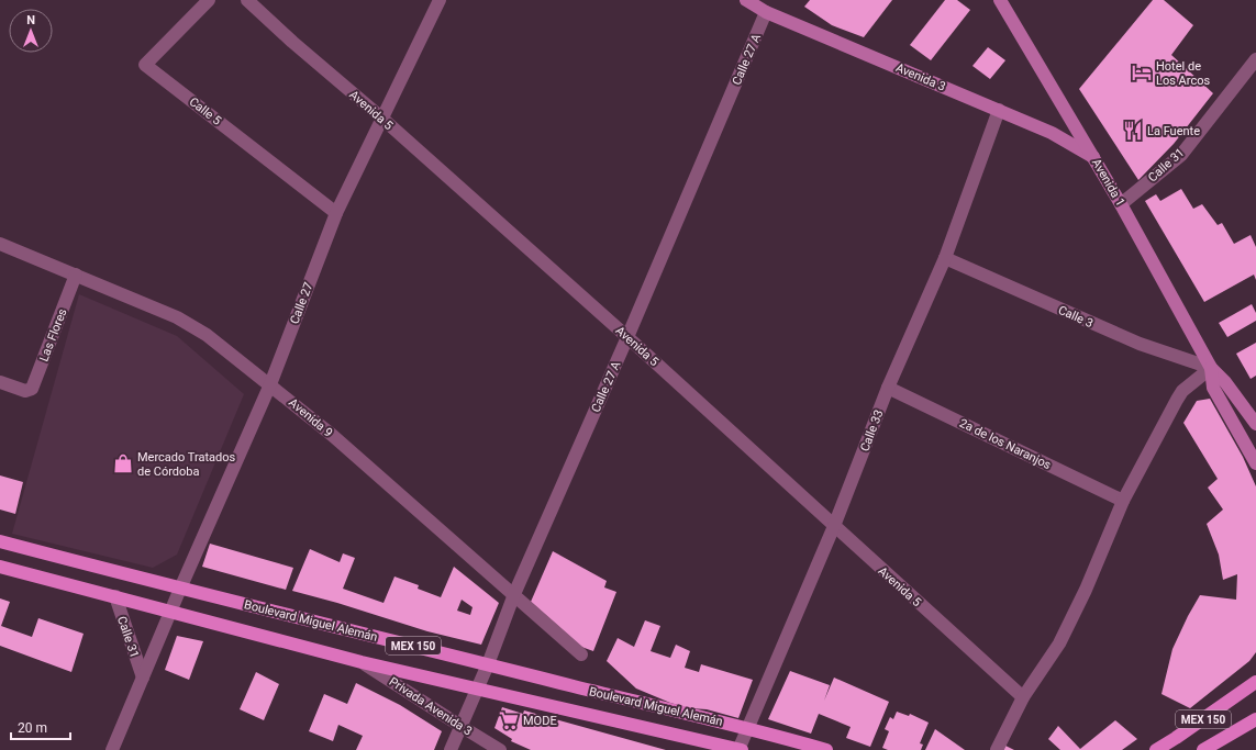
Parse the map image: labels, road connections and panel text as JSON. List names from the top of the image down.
{
  "streets": {
    "main road": [
      "Avenida 3",
      "Avenida 1",
      "Boulevard Miguel Alemán",
      "MEX 150"
    ],
    "street": [
      "Calle 27 A",
      "Avenida 5",
      "Calle 5",
      "Calle 31",
      "Calle 27",
      "Calle 3",
      "Las Flores",
      "Avenida 9",
      "Calle 33",
      "2a de los Naranjos",
      "Privada Avenida 3"
    ]
  },
  "crossings": [
    ["Calle 27 A", "Avenida 3"],
    ["Calle 27 A", "Avenida 5"],
    ["Calle 27 A", "Avenida 9"],
    ["Calle 27 A", "Boulevard Miguel Alemán"],
    ["Avenida 3", "Avenida 1"],
    ["Avenida 3", "Calle 33"],
    ["Avenida 5", "Calle 27"],
    ["Avenida 5", "Calle 33"],
    ["Calle 5", "Calle 27"],
    ["Calle 31", "Avenida 1"],
    ["Calle 31", "Calle 27"],
    ["Calle 31", "Boulevard Miguel Alemán"],
    ["Avenida 1", "Calle 3"],
    ["Calle 27", "Avenida 9"],
    ["Calle 27", "Boulevard Miguel Alemán"],
    ["Calle 3", "Calle 33"],
    ["Las Flores", "Avenida 9"],
    ["Calle 33", "2a de los Naranjos"],
    ["Calle 33", "Boulevard Miguel Alemán"],
    ["Boulevard Miguel Alemán", "Privada Avenida 3"]
  ],
  "places": {
    "hotel": ["Hotel de Los Arcos"],
    "restaurant": ["La Fuente"],
    "shop": ["Mercado Tratados de Córdoba"],
    "supermarket": ["MODE"]
  },
  "scale_bar": "20 m",
  "north": "top"
}
